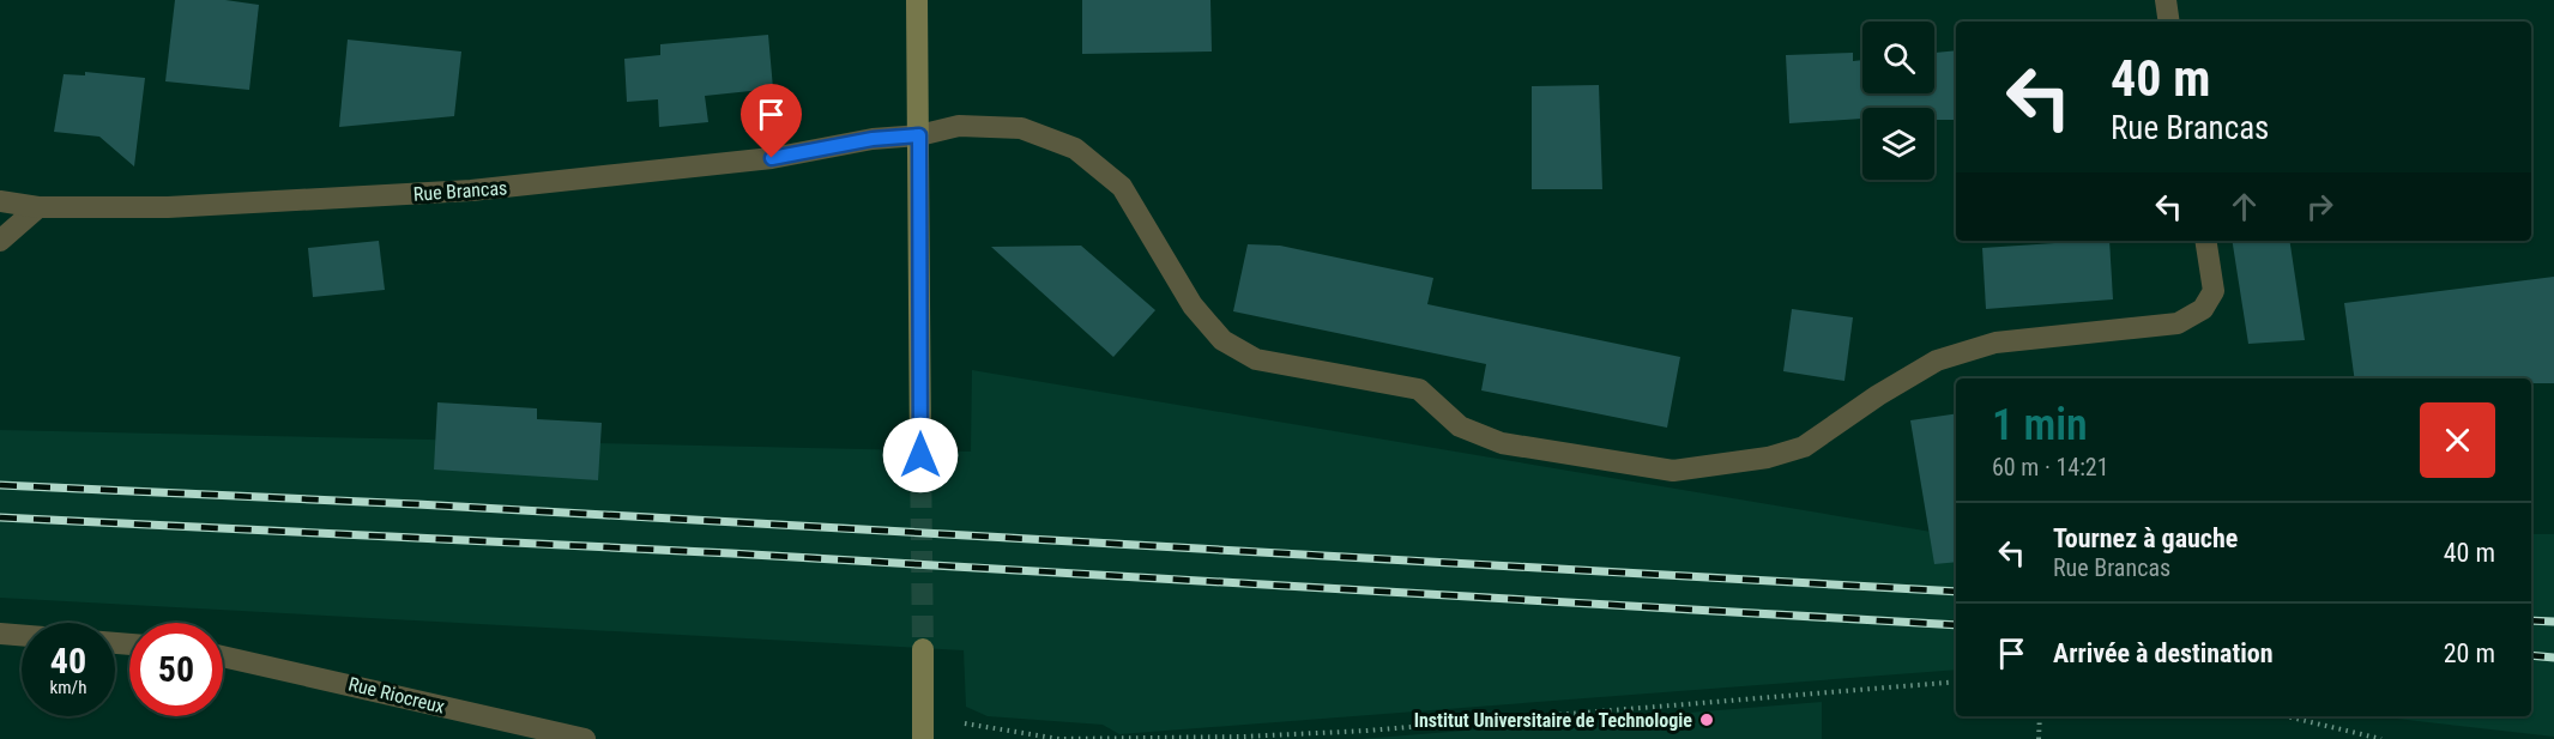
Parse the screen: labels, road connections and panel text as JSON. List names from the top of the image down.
{
  "streets": {
    "street": ["Rue Brancas", "Rue Riocreux"]
  },
  "places": ["Institut Universitaire de Technologie"],
  "page": {
    "turn": ["40 m", "Rue Brancas"],
    "heading": ["1 min", "60 m · 14:21"],
    "list": [
      {
        "name": "Tournez à gauche",
        "note": "Rue Brancas",
        "value": "40 m"
      },
      {
        "name": "Arrivée à destination",
        "value": "20 m"
      }
    ],
    "speed": "40 km/h",
    "limit": "50"
  }
}
